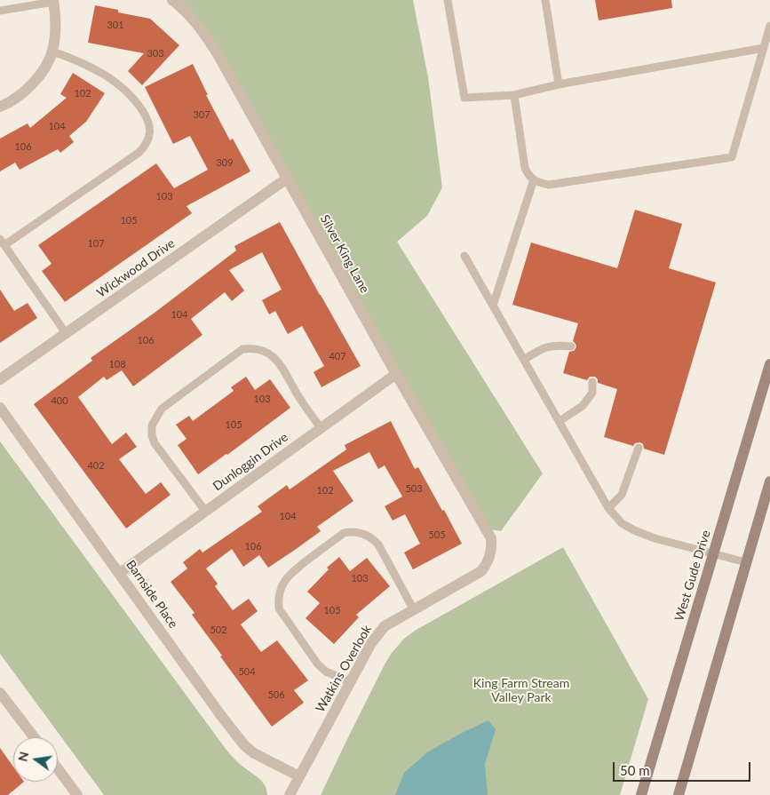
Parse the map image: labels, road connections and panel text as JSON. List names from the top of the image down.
{
  "streets": {
    "main road": ["West Gude Drive"],
    "street": [
      "Silver King Lane",
      "Wickwood Drive",
      "Dunloggin Drive",
      "Barnside Place",
      "Watkins Overlook"
    ]
  },
  "crossings": [
    ["Silver King Lane", "Wickwood Drive"],
    ["Silver King Lane", "Dunloggin Drive"],
    ["Silver King Lane", "Watkins Overlook"],
    ["Dunloggin Drive", "Barnside Place"],
    ["Barnside Place", "Watkins Overlook"]
  ],
  "parks": ["King Farm Stream Valley Park"],
  "house_numbers": [
    "301",
    "303",
    "102",
    "307",
    "104",
    "106",
    "309",
    "103",
    "105",
    "107",
    "104",
    "106",
    "407",
    "108",
    "103",
    "400",
    "105",
    "402",
    "503",
    "102",
    "104",
    "505",
    "106",
    "103",
    "105",
    "502",
    "504",
    "506"
  ],
  "scale_bar": "50 m",
  "north": "left"
}
